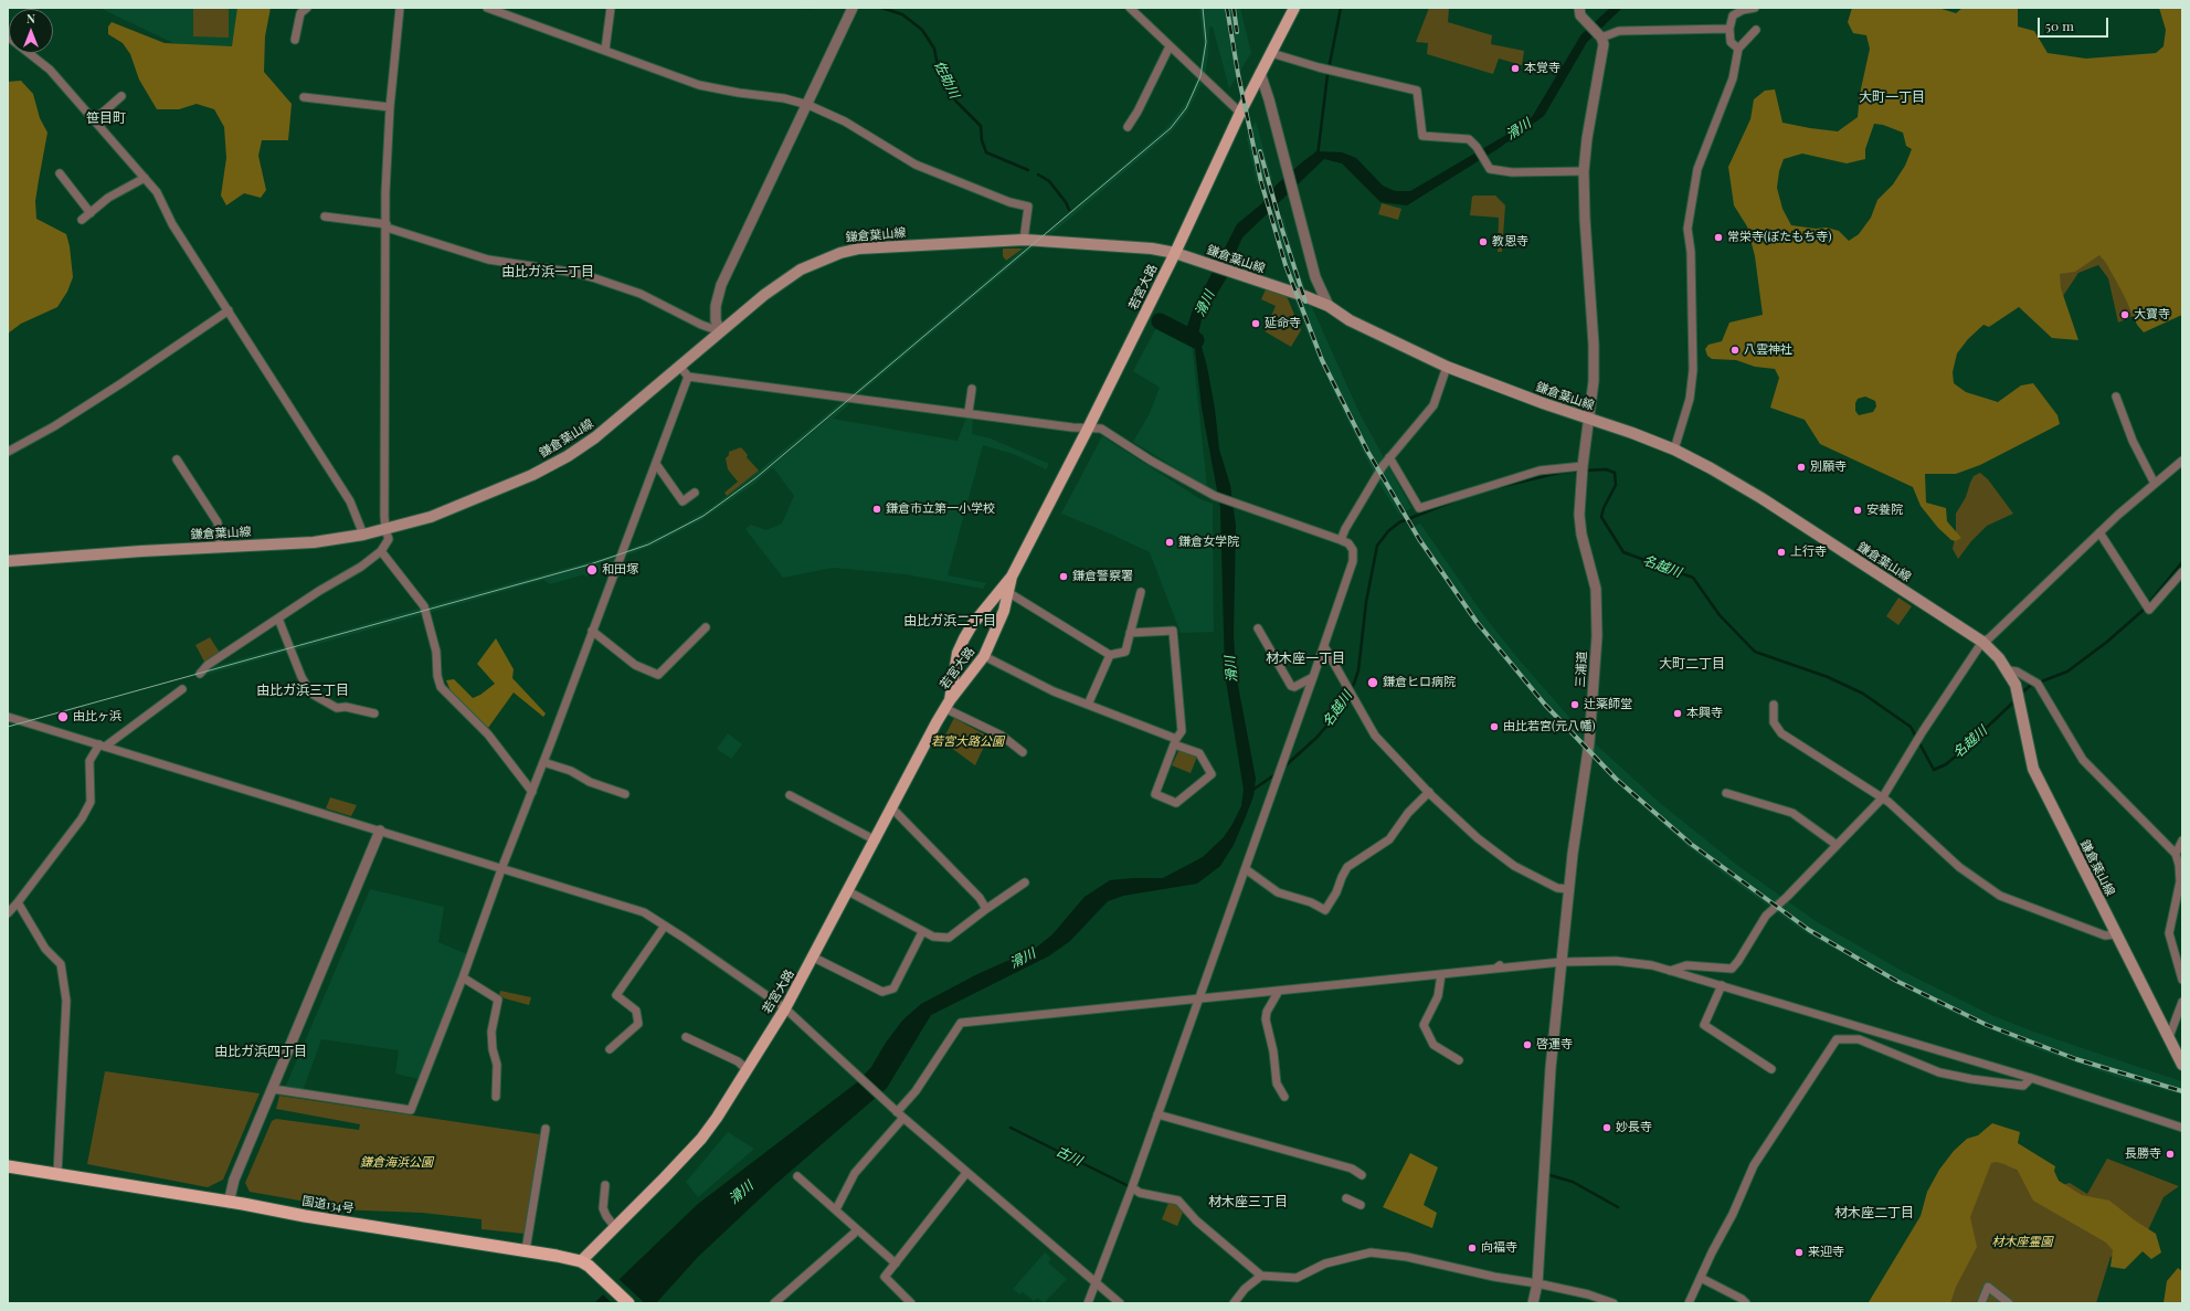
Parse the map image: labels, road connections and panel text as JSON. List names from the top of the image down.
{
  "streets": {
    "highway": ["国道134号"],
    "main road": ["鎌倉葉山線", "若宮大路"],
    "street": ["三浦道"]
  },
  "crossings": [
    ["鎌倉葉山線", "若宮大路"],
    ["鎌倉葉山線", "三浦道"],
    ["若宮大路", "国道134号"]
  ],
  "districts": [
    "大町一丁目",
    "笹目町",
    "由比ガ浜一丁目",
    "由比ガ浜二丁目",
    "材木座一丁目",
    "大町二丁目",
    "由比ガ浜三丁目",
    "由比ガ浜四丁目",
    "材木座三丁目",
    "材木座二丁目"
  ],
  "water": [
    "佐助川",
    "滑川",
    "名越川",
    "古川"
  ],
  "parks": ["若宮大路公園", "鎌倉海浜公園", "材木座霊園"],
  "places": [
    "本覚寺",
    "常栄寺(ぼたもち寺)",
    "教恩寺",
    "大寶寺",
    "延命寺",
    "八雲神社",
    "別願寺",
    "鎌倉市立第一小学校",
    "安養院",
    "鎌倉女学院",
    "上行寺",
    "和田塚",
    "鎌倉警察署",
    "鎌倉ヒロ病院",
    "辻薬師堂",
    "本興寺",
    "由比ヶ浜",
    "由比若宮(元八幡)",
    "啓運寺",
    "妙長寺",
    "長勝寺",
    "向福寺",
    "来迎寺"
  ],
  "scale_bar": "50 m",
  "north": "top"
}
